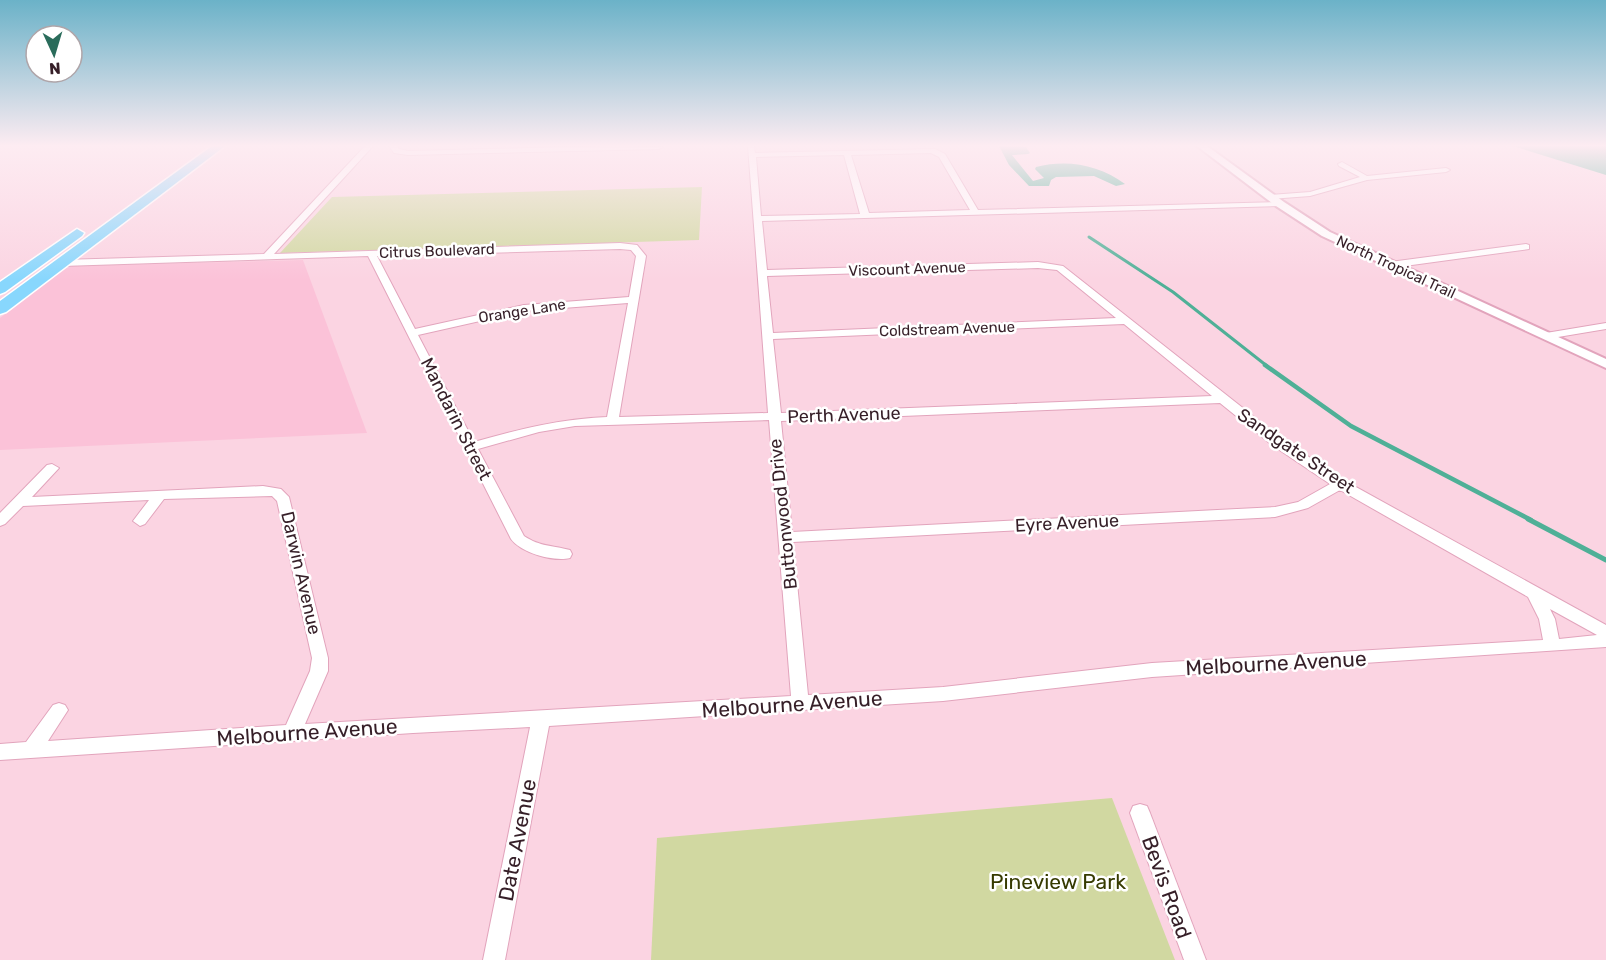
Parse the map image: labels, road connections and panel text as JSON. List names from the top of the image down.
{
  "streets": {
    "street": [
      "Citrus Boulevard",
      "North Tropical Trail",
      "Viscount Avenue",
      "Orange Lane",
      "Coldstream Avenue",
      "Perth Avenue",
      "Mandarin Street",
      "Sandgate Street",
      "Buttonwood Drive",
      "Eyre Avenue",
      "Darwin Avenue",
      "Melbourne Avenue",
      "Date Avenue",
      "Bevis Road"
    ]
  },
  "crossings": [
    ["Citrus Boulevard", "Orange Lane"],
    ["Citrus Boulevard", "Perth Avenue"],
    ["Citrus Boulevard", "Mandarin Street"],
    ["Viscount Avenue", "Sandgate Street"],
    ["Viscount Avenue", "Buttonwood Drive"],
    ["Orange Lane", "Mandarin Street"],
    ["Coldstream Avenue", "Sandgate Street"],
    ["Coldstream Avenue", "Buttonwood Drive"],
    ["Perth Avenue", "Mandarin Street"],
    ["Perth Avenue", "Sandgate Street"],
    ["Perth Avenue", "Buttonwood Drive"],
    ["Sandgate Street", "Eyre Avenue"],
    ["Buttonwood Drive", "Eyre Avenue"],
    ["Buttonwood Drive", "Melbourne Avenue"],
    ["Darwin Avenue", "Melbourne Avenue"],
    ["Melbourne Avenue", "Date Avenue"]
  ],
  "parks": ["Pineview Park"],
  "north": "bottom"
}
